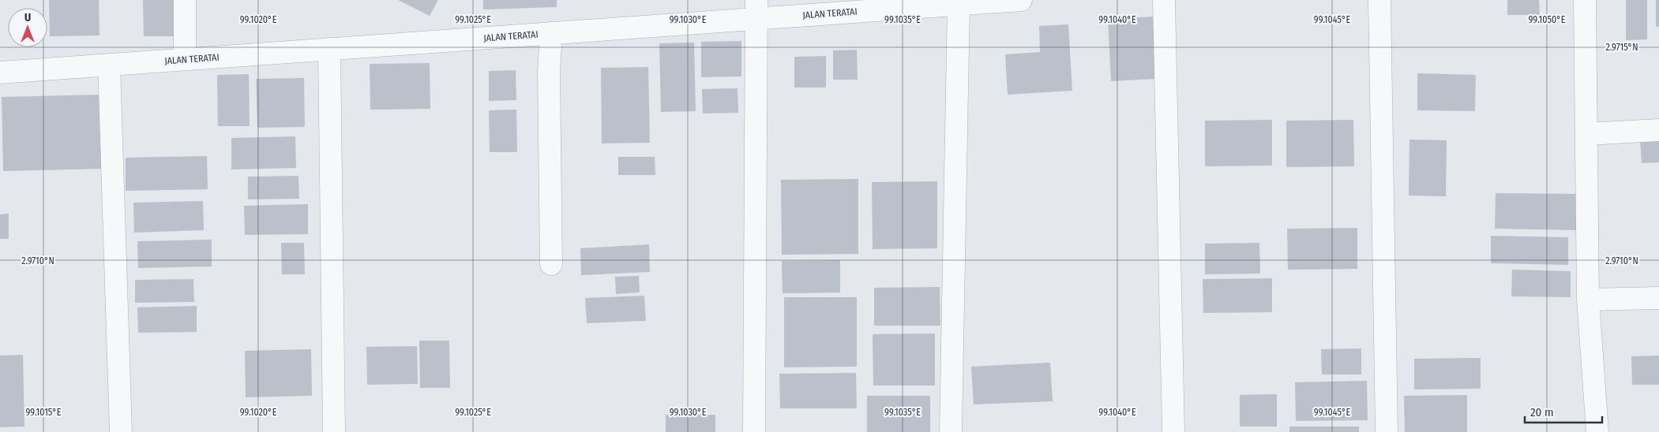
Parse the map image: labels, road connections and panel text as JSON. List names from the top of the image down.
{
  "streets": {
    "street": ["JALAN TERATAI"]
  },
  "scale_bar": "20 m",
  "north": "top",
  "coordinates": [
    "99.1020°E",
    "99.1025°E",
    "99.1030°E",
    "99.1035°E",
    "99.1040°E",
    "99.1045°E",
    "99.1050°E",
    "2.9715°N",
    "2.9710°N",
    "99.1015°E"
  ]
}
